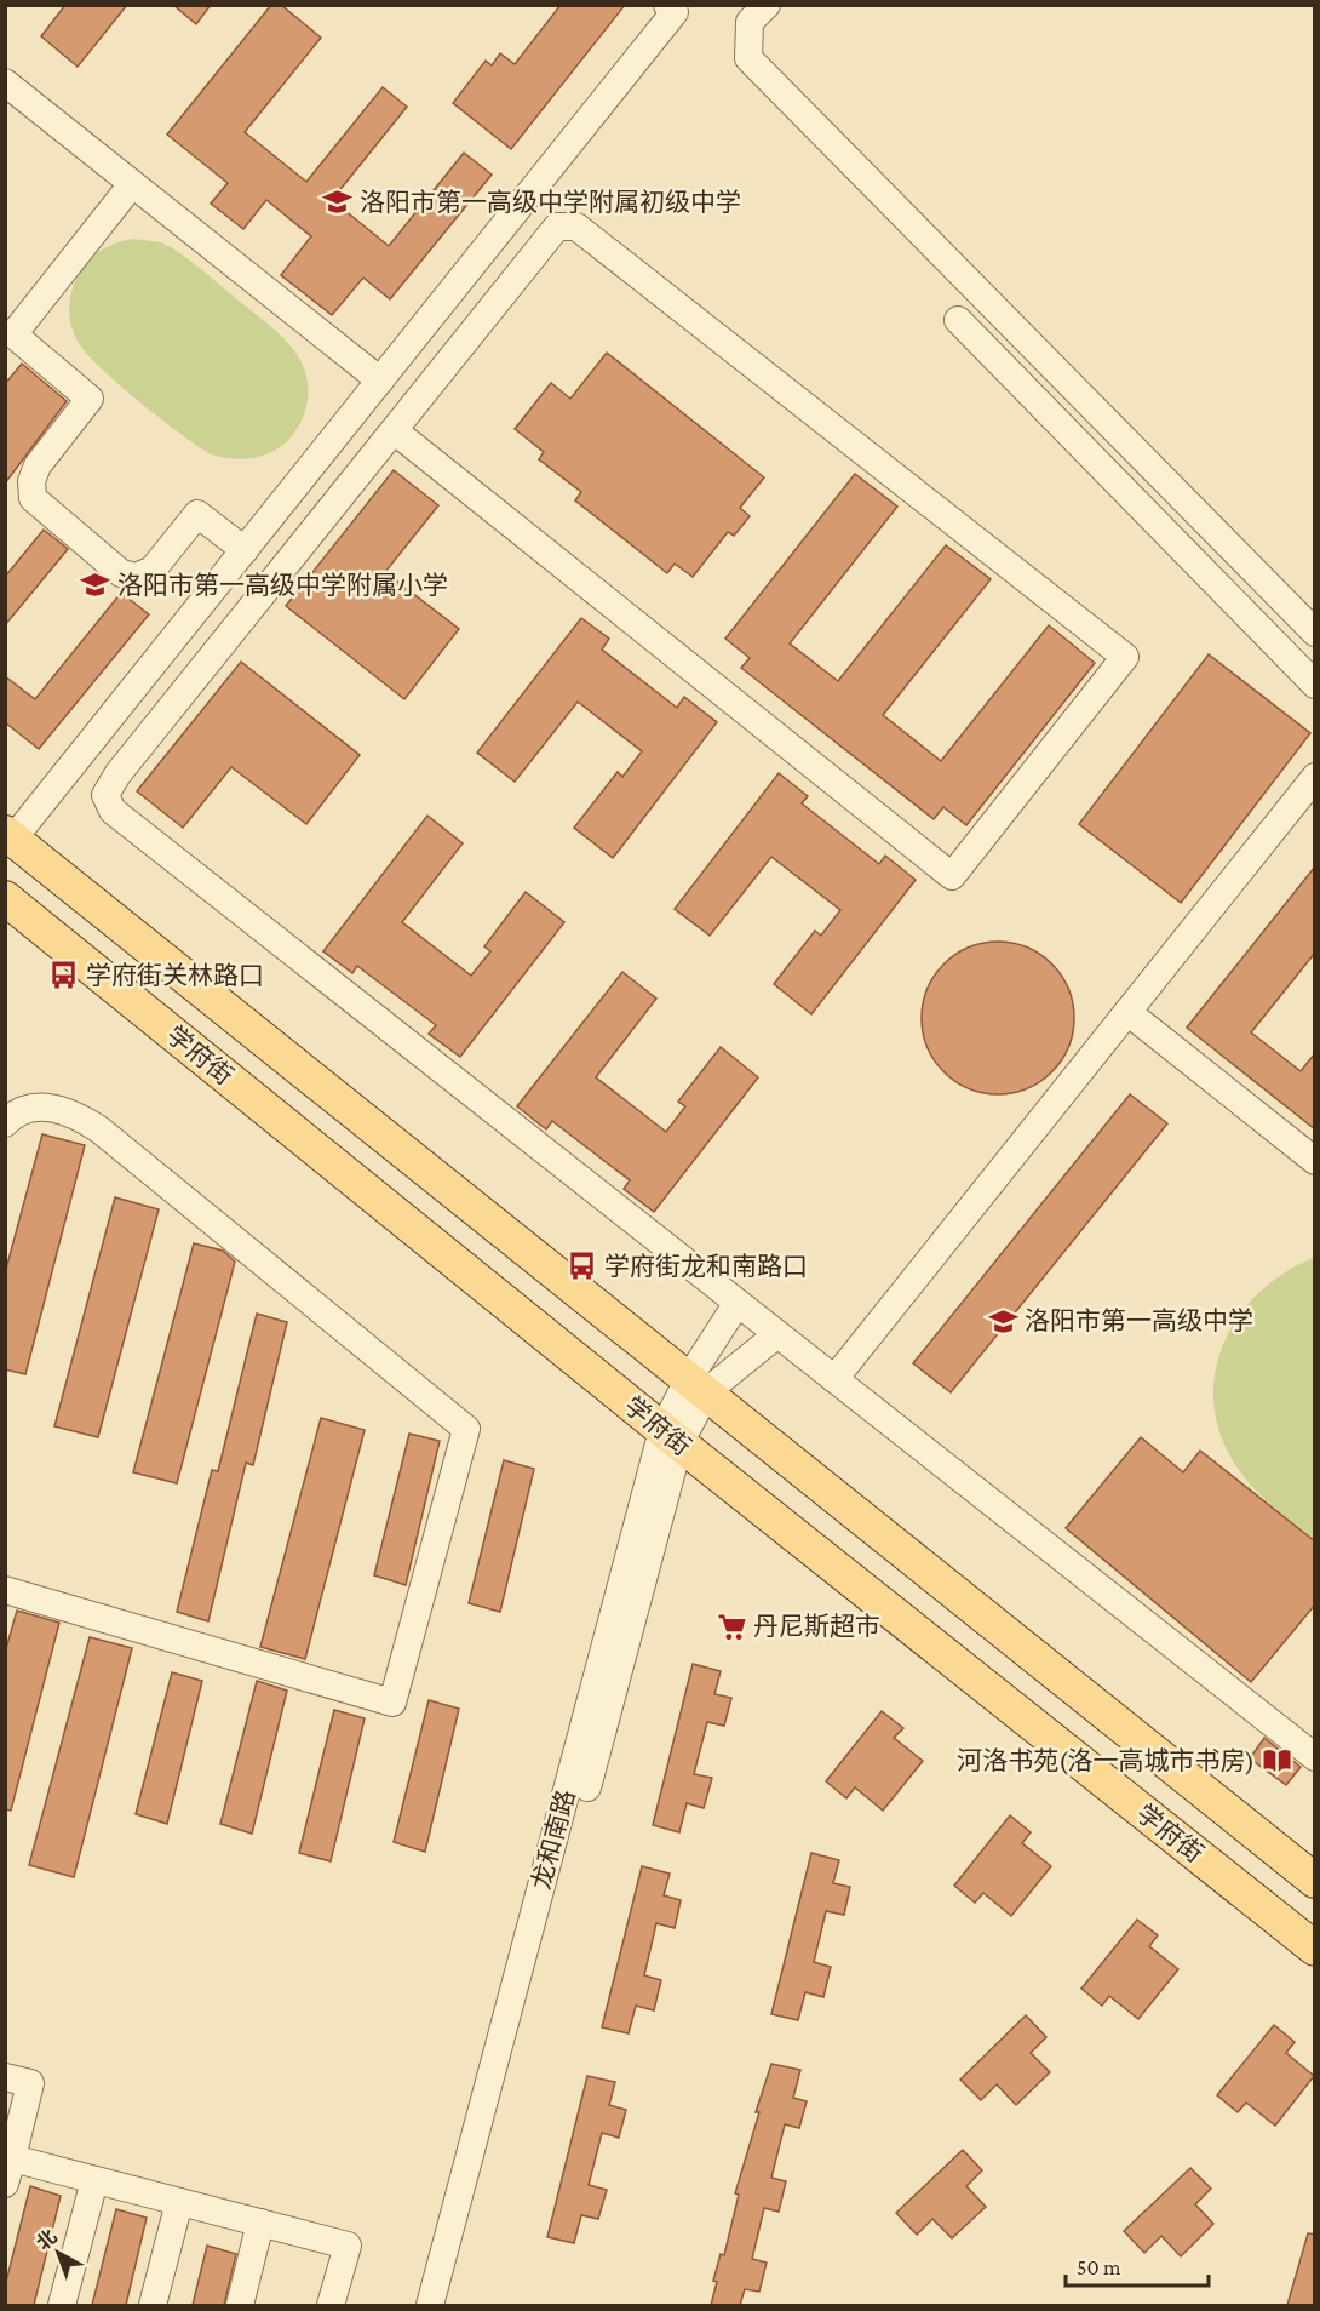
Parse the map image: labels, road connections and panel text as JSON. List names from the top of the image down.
{
  "streets": {
    "main road": ["学府街"],
    "street": ["龙和南路"]
  },
  "crossings": [
    ["学府街", "龙和南路"]
  ],
  "places": {
    "school or university": ["洛阳市第一高级中学附属初级中学", "洛阳市第一高级中学附属小学", "洛阳市第一高级中学"],
    "bus stop": ["学府街关林路口", "学府街龙和南路口"],
    "supermarket": ["丹尼斯超市"],
    "library": ["河洛书苑(洛一高城市书房)"]
  },
  "scale_bar": "50 m",
  "north": "top left"
}
